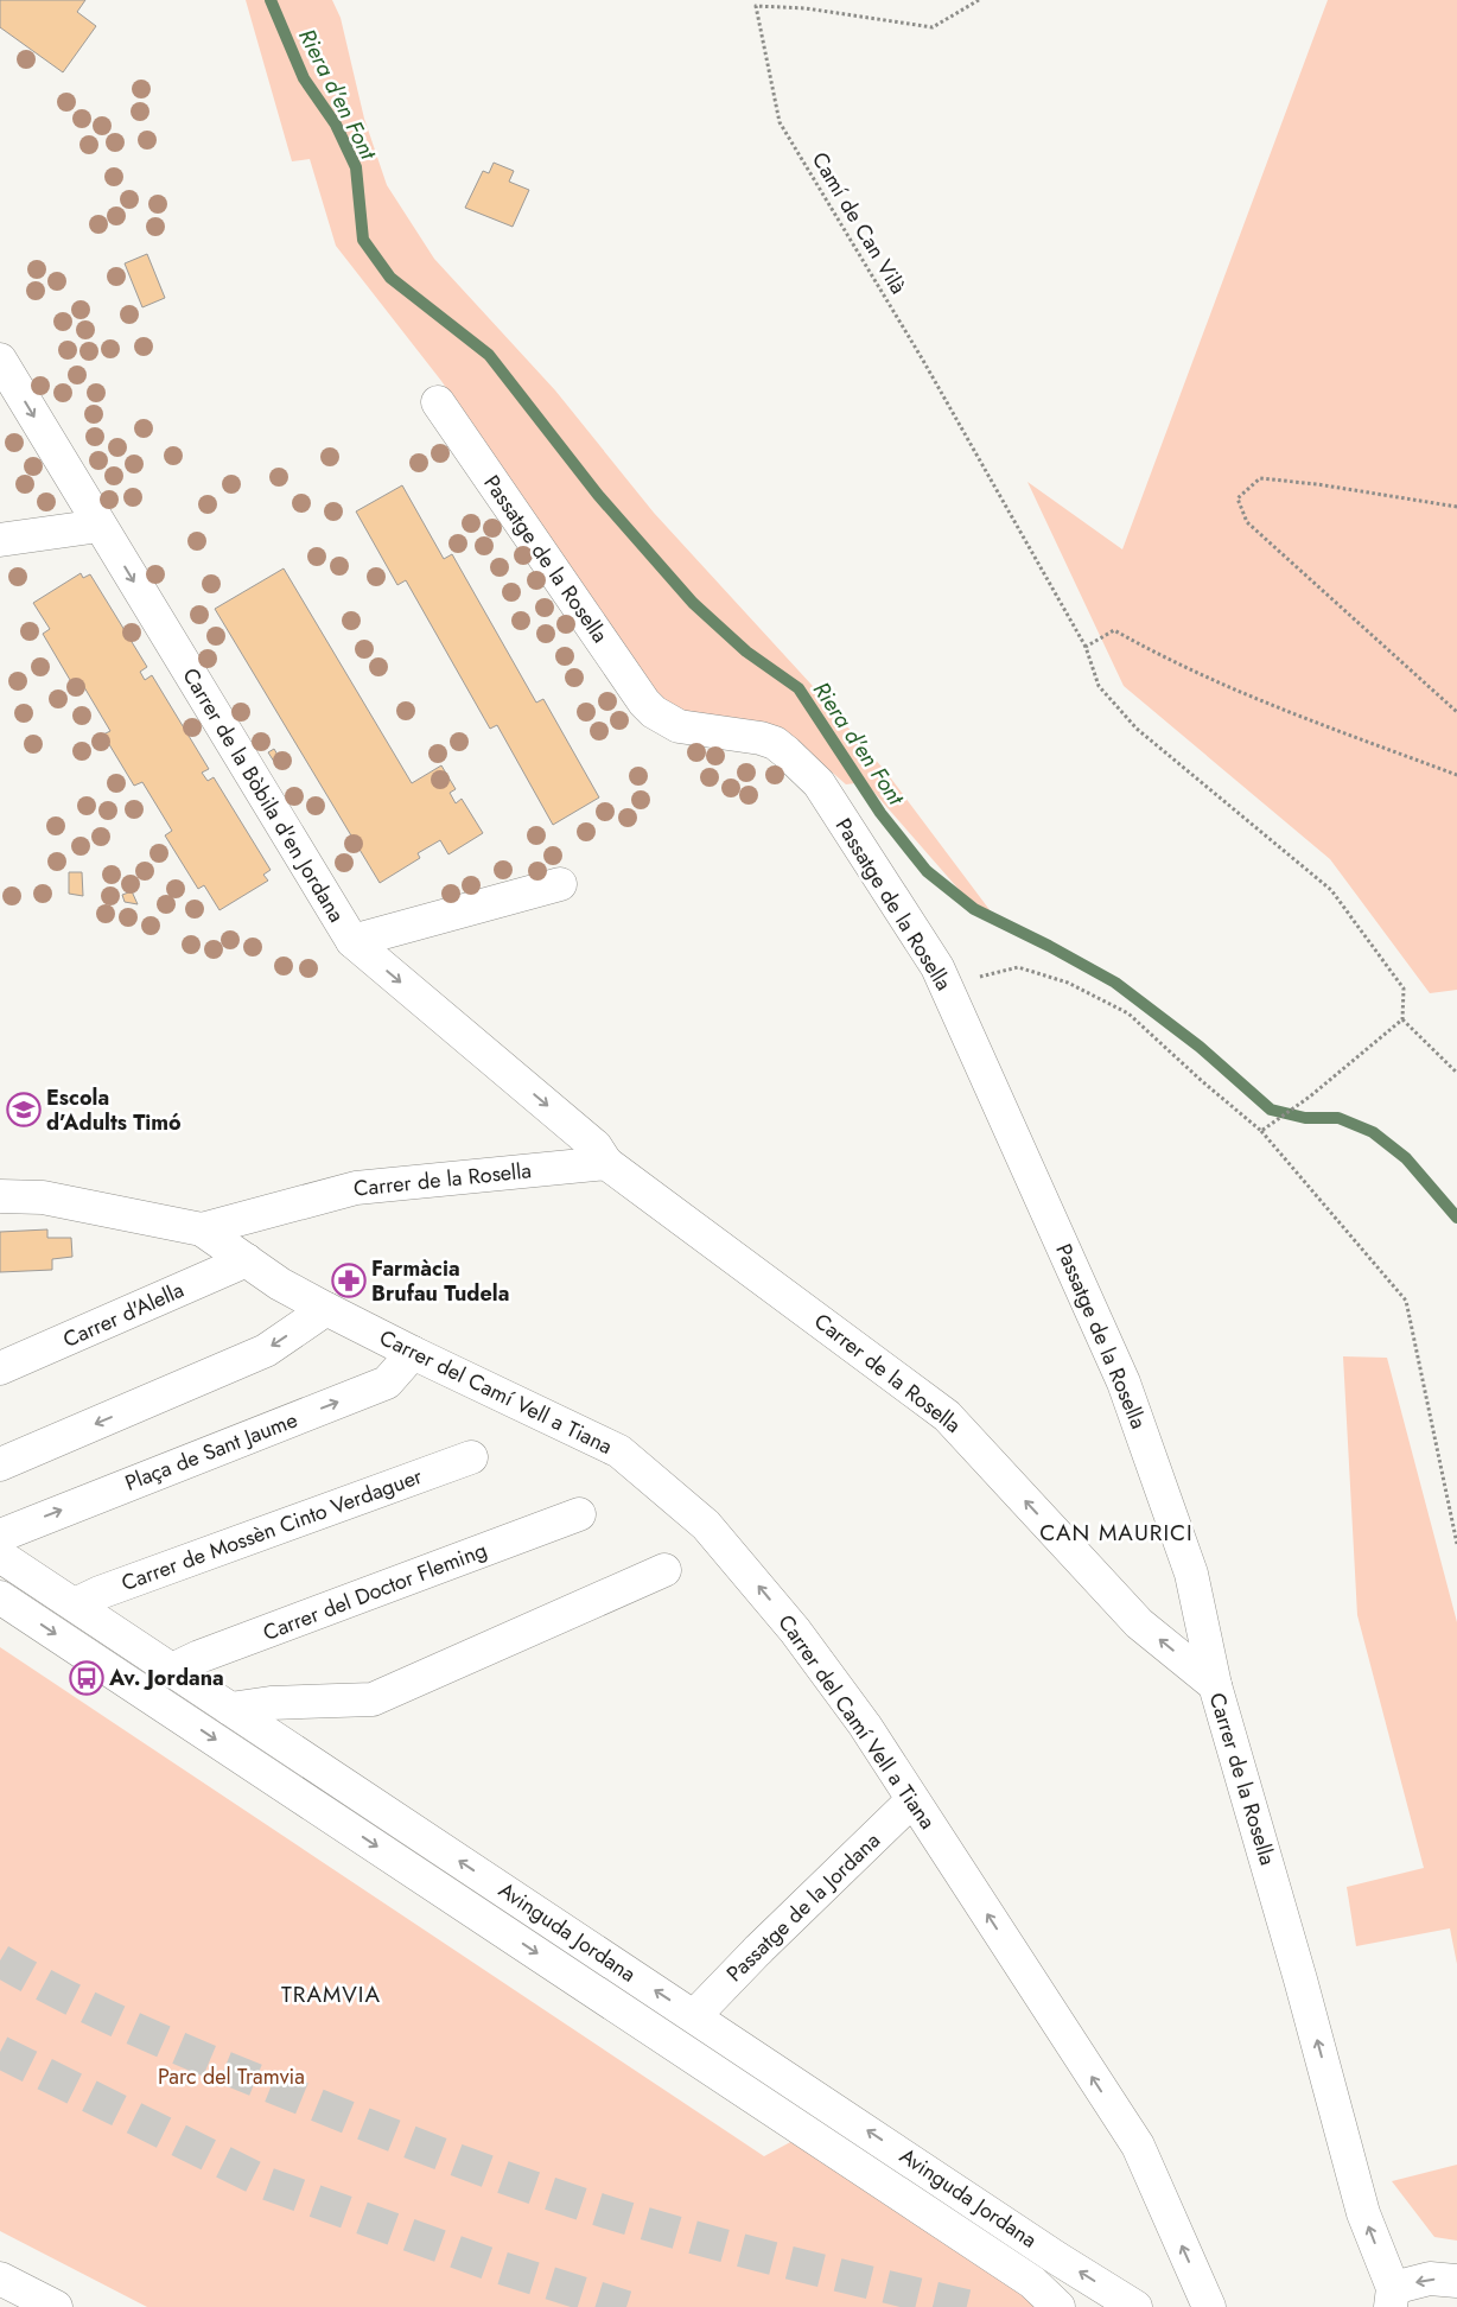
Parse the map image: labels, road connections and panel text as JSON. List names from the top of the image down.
{
  "streets": {
    "main road": [
      "Passatge de la Rosella",
      "Carrer de la Bòbila d'en Jordana",
      "Carrer de la Rosella",
      "Carrer d'Alella",
      "Carrer del Camí Vell a Tiana",
      "Plaça de Sant Jaume",
      "Carrer de Mossèn Cinto Verdaguer",
      "Carrer del Doctor Fleming",
      "Passatge de la Jordana",
      "Avinguda Jordana"
    ],
    "path": ["Camí de Can Vilà"]
  },
  "crossings": [
    ["Passatge de la Rosella", "Carrer de la Rosella"],
    ["Carrer de la Bòbila d'en Jordana", "Carrer de la Rosella"],
    ["Carrer de la Rosella", "Carrer del Camí Vell a Tiana"],
    ["Carrer d'Alella", "Carrer del Camí Vell a Tiana"],
    ["Carrer del Camí Vell a Tiana", "Plaça de Sant Jaume"],
    ["Carrer del Camí Vell a Tiana", "Passatge de la Jordana"],
    ["Carrer de Mossèn Cinto Verdaguer", "Avinguda Jordana"],
    ["Carrer del Doctor Fleming", "Avinguda Jordana"],
    ["Passatge de la Jordana", "Avinguda Jordana"]
  ],
  "one_way": ["Carrer de la Bòbila d'en Jordana", "Carrer de la Rosella", "Carrer del Camí Vell a Tiana"],
  "districts": ["CAN MAURICI", "TRAMVIA"],
  "water": ["Riera d'en Font"],
  "parks": ["Parc del Tramvia"],
  "places": {
    "school or university": ["Escola d’Adults Timó"],
    "pharmacy": ["Farmàcia Brufau Tudela"],
    "bus stop": ["Av. Jordana"]
  }
}
